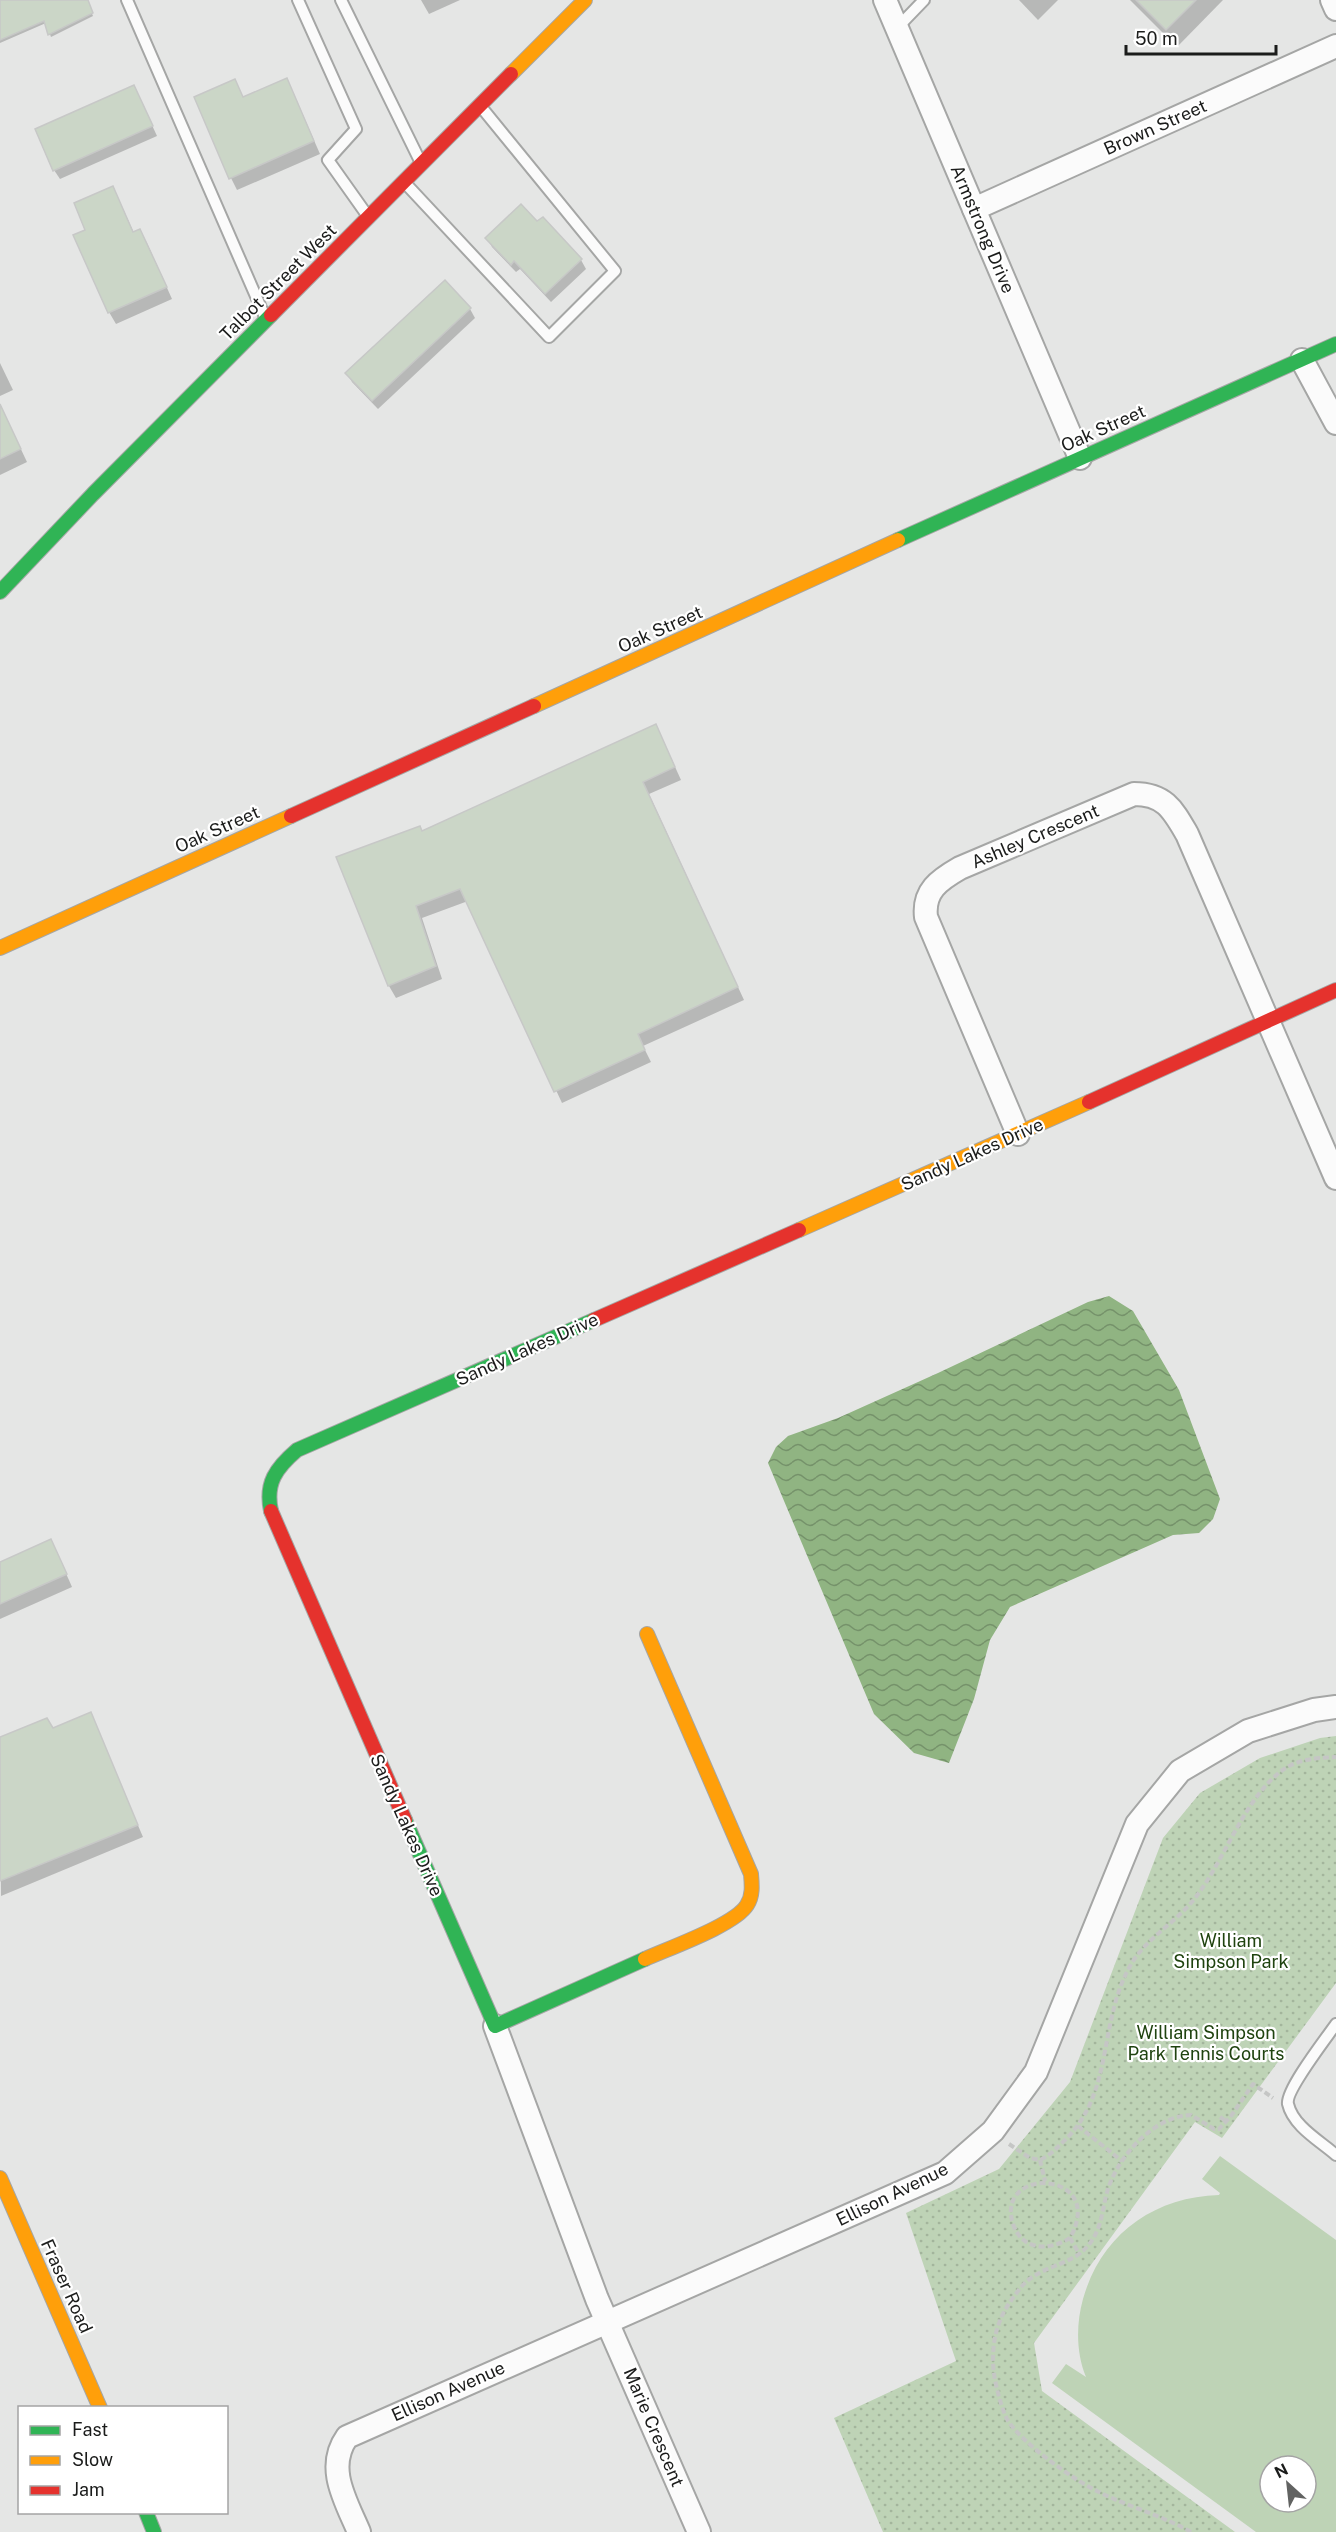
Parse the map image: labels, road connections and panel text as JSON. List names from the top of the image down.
{
  "streets": {
    "street": [
      "Brown Street",
      "Armstrong Drive",
      "Talbot Street West",
      "Oak Street",
      "Ashley Crescent",
      "Sandy Lakes Drive",
      "Ellison Avenue",
      "Fraser Road",
      "Marie Crescent"
    ]
  },
  "crossings": [
    ["Brown Street", "Armstrong Drive"],
    ["Armstrong Drive", "Oak Street"],
    ["Ashley Crescent", "Sandy Lakes Drive"],
    ["Sandy Lakes Drive", "Ellison Avenue"],
    ["Sandy Lakes Drive", "Marie Crescent"],
    ["Ellison Avenue", "Marie Crescent"]
  ],
  "parks": ["William Simpson Park", "William Simpson Park Tennis Courts"],
  "legend": ["Fast", "Slow", "Jam"],
  "scale_bar": "50 m",
  "north": "top left"
}
